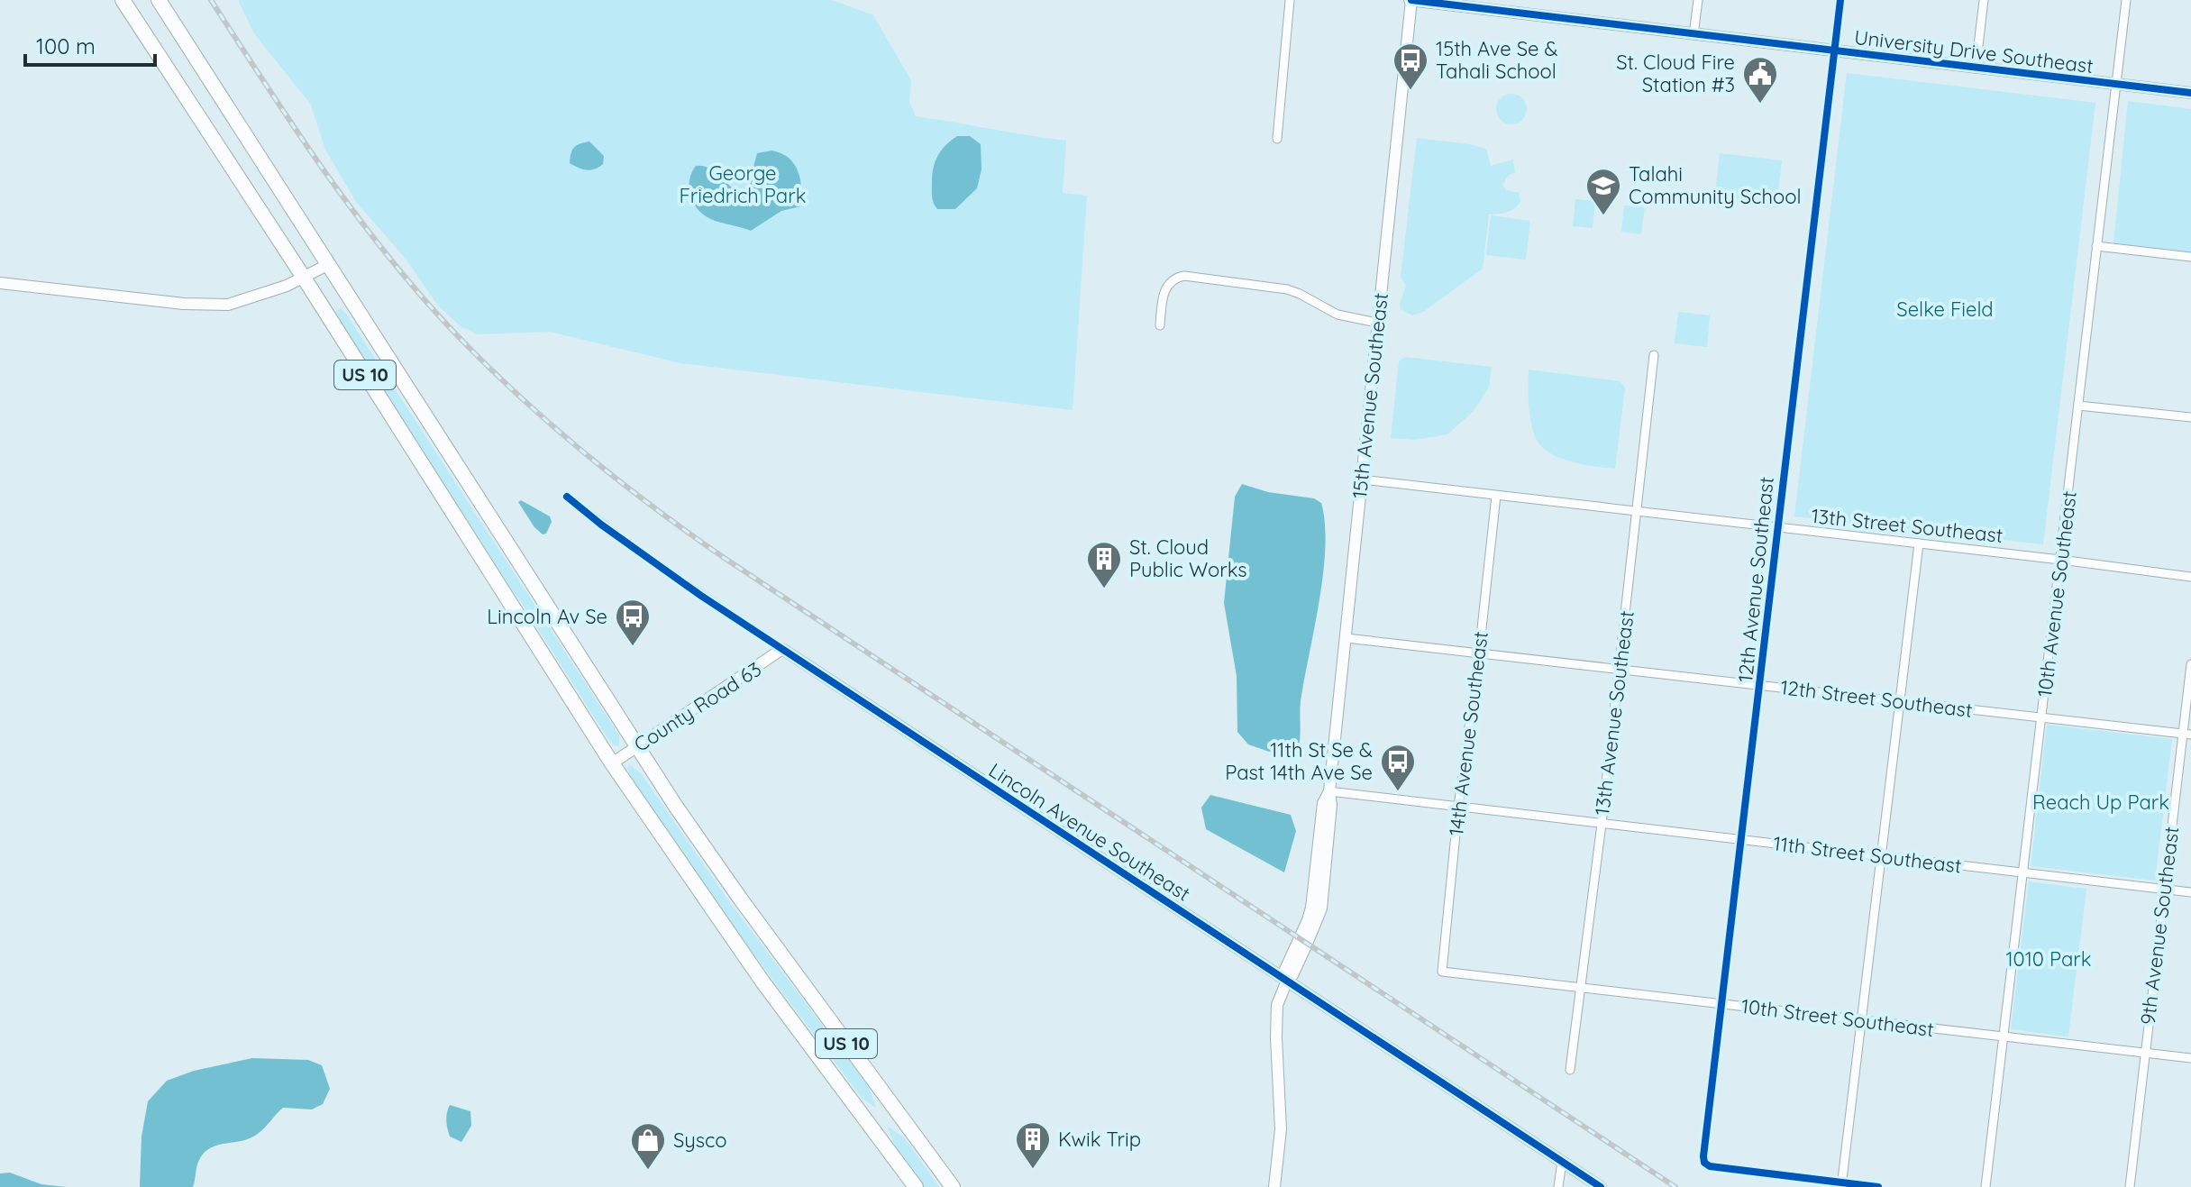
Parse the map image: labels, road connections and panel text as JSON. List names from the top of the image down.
{
  "streets": {
    "highway": ["US 10"],
    "street": [
      "University Drive Southeast",
      "15th Avenue Southeast",
      "13th Street Southeast",
      "12th Avenue Southeast",
      "10th Avenue Southeast",
      "12th Street Southeast",
      "County Road 63",
      "13th Avenue Southeast",
      "14th Avenue Southeast",
      "Lincoln Avenue Southeast",
      "11th Street Southeast",
      "9th Avenue Southeast",
      "10th Street Southeast"
    ]
  },
  "crossings": [
    ["University Drive Southeast", "15th Avenue Southeast"],
    ["University Drive Southeast", "12th Avenue Southeast"],
    ["University Drive Southeast", "10th Avenue Southeast"],
    ["US 10", "County Road 63"],
    ["15th Avenue Southeast", "13th Street Southeast"],
    ["15th Avenue Southeast", "12th Street Southeast"],
    ["15th Avenue Southeast", "Lincoln Avenue Southeast"],
    ["15th Avenue Southeast", "11th Street Southeast"],
    ["13th Street Southeast", "12th Avenue Southeast"],
    ["13th Street Southeast", "10th Avenue Southeast"],
    ["13th Street Southeast", "13th Avenue Southeast"],
    ["13th Street Southeast", "14th Avenue Southeast"],
    ["12th Avenue Southeast", "12th Street Southeast"],
    ["12th Avenue Southeast", "11th Street Southeast"],
    ["12th Avenue Southeast", "10th Street Southeast"],
    ["10th Avenue Southeast", "12th Street Southeast"],
    ["10th Avenue Southeast", "11th Street Southeast"],
    ["10th Avenue Southeast", "10th Street Southeast"],
    ["12th Street Southeast", "13th Avenue Southeast"],
    ["12th Street Southeast", "14th Avenue Southeast"],
    ["12th Street Southeast", "9th Avenue Southeast"],
    ["County Road 63", "Lincoln Avenue Southeast"],
    ["13th Avenue Southeast", "11th Street Southeast"],
    ["13th Avenue Southeast", "10th Street Southeast"],
    ["14th Avenue Southeast", "11th Street Southeast"],
    ["14th Avenue Southeast", "10th Street Southeast"],
    ["11th Street Southeast", "9th Avenue Southeast"],
    ["9th Avenue Southeast", "10th Street Southeast"]
  ],
  "parks": [
    "George Friedrich Park",
    "Selke Field",
    "Reach Up Park",
    "1010 Park"
  ],
  "places": {
    "bus stop": ["15th Ave Se & Tahali School", "Lincoln Av Se", "11th St Se & Past 14th Ave Se"],
    "public building": ["St. Cloud Fire Station #3"],
    "school or university": ["Talahi Community School"],
    "building": ["St. Cloud Public Works", "Kwik Trip"],
    "shop": ["Sysco"]
  },
  "scale_bar": "100 m"
}
